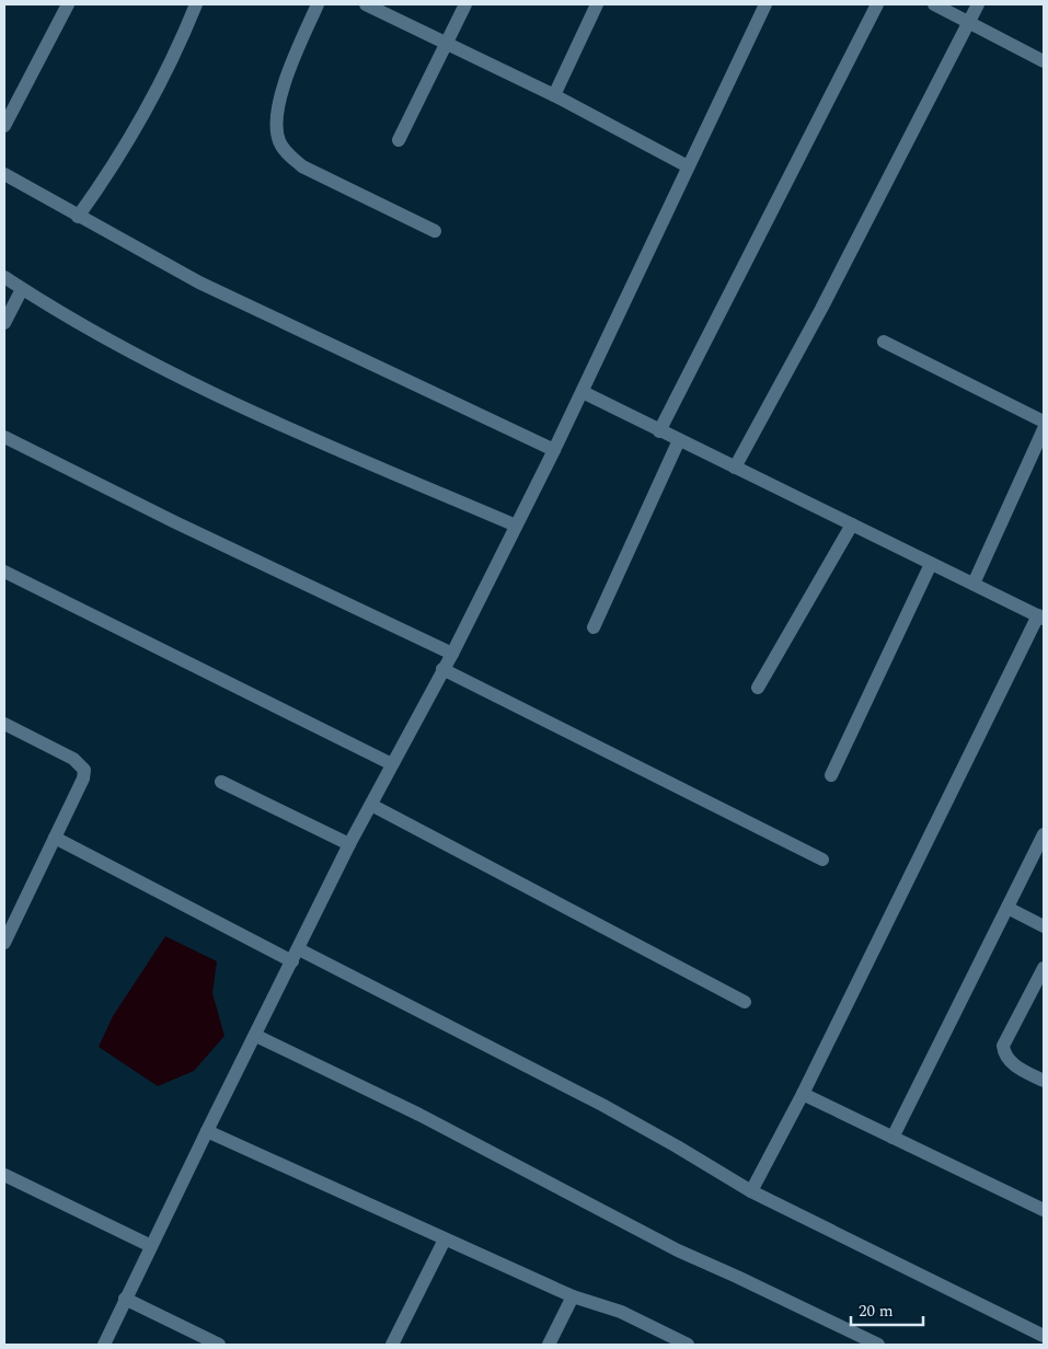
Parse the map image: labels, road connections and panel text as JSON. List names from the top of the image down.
{
  "scale_bar": "20 m"
}
